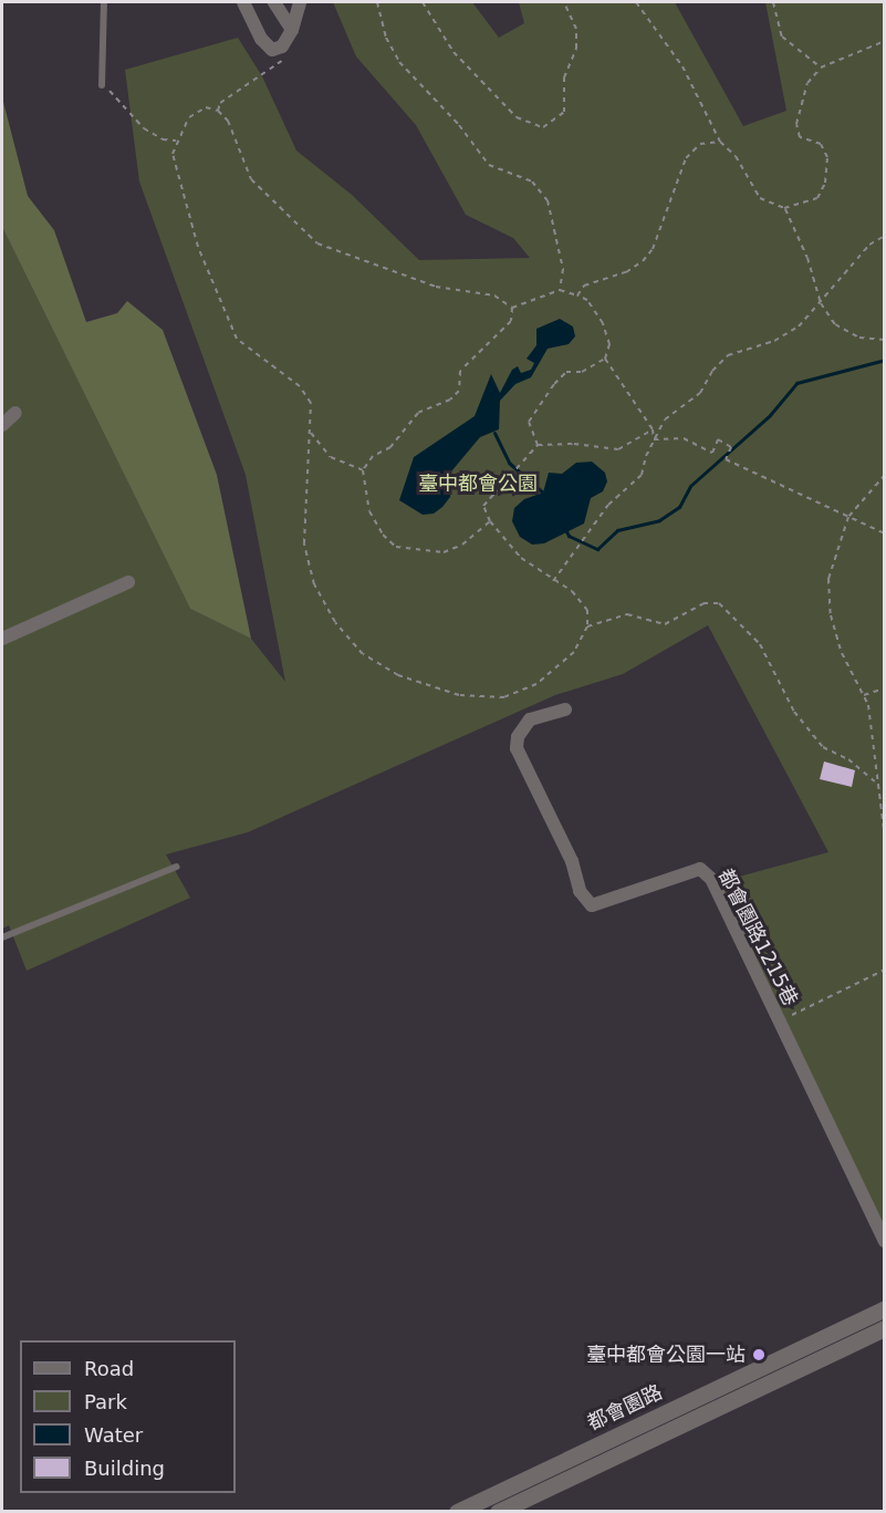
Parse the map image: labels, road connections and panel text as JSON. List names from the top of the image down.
{
  "streets": {
    "street": ["都會園路1215巷", "都會園路"]
  },
  "parks": ["臺中都會公園"],
  "places": ["臺中都會公園一站"],
  "legend": [
    "Road",
    "Park",
    "Water",
    "Building"
  ]
}
